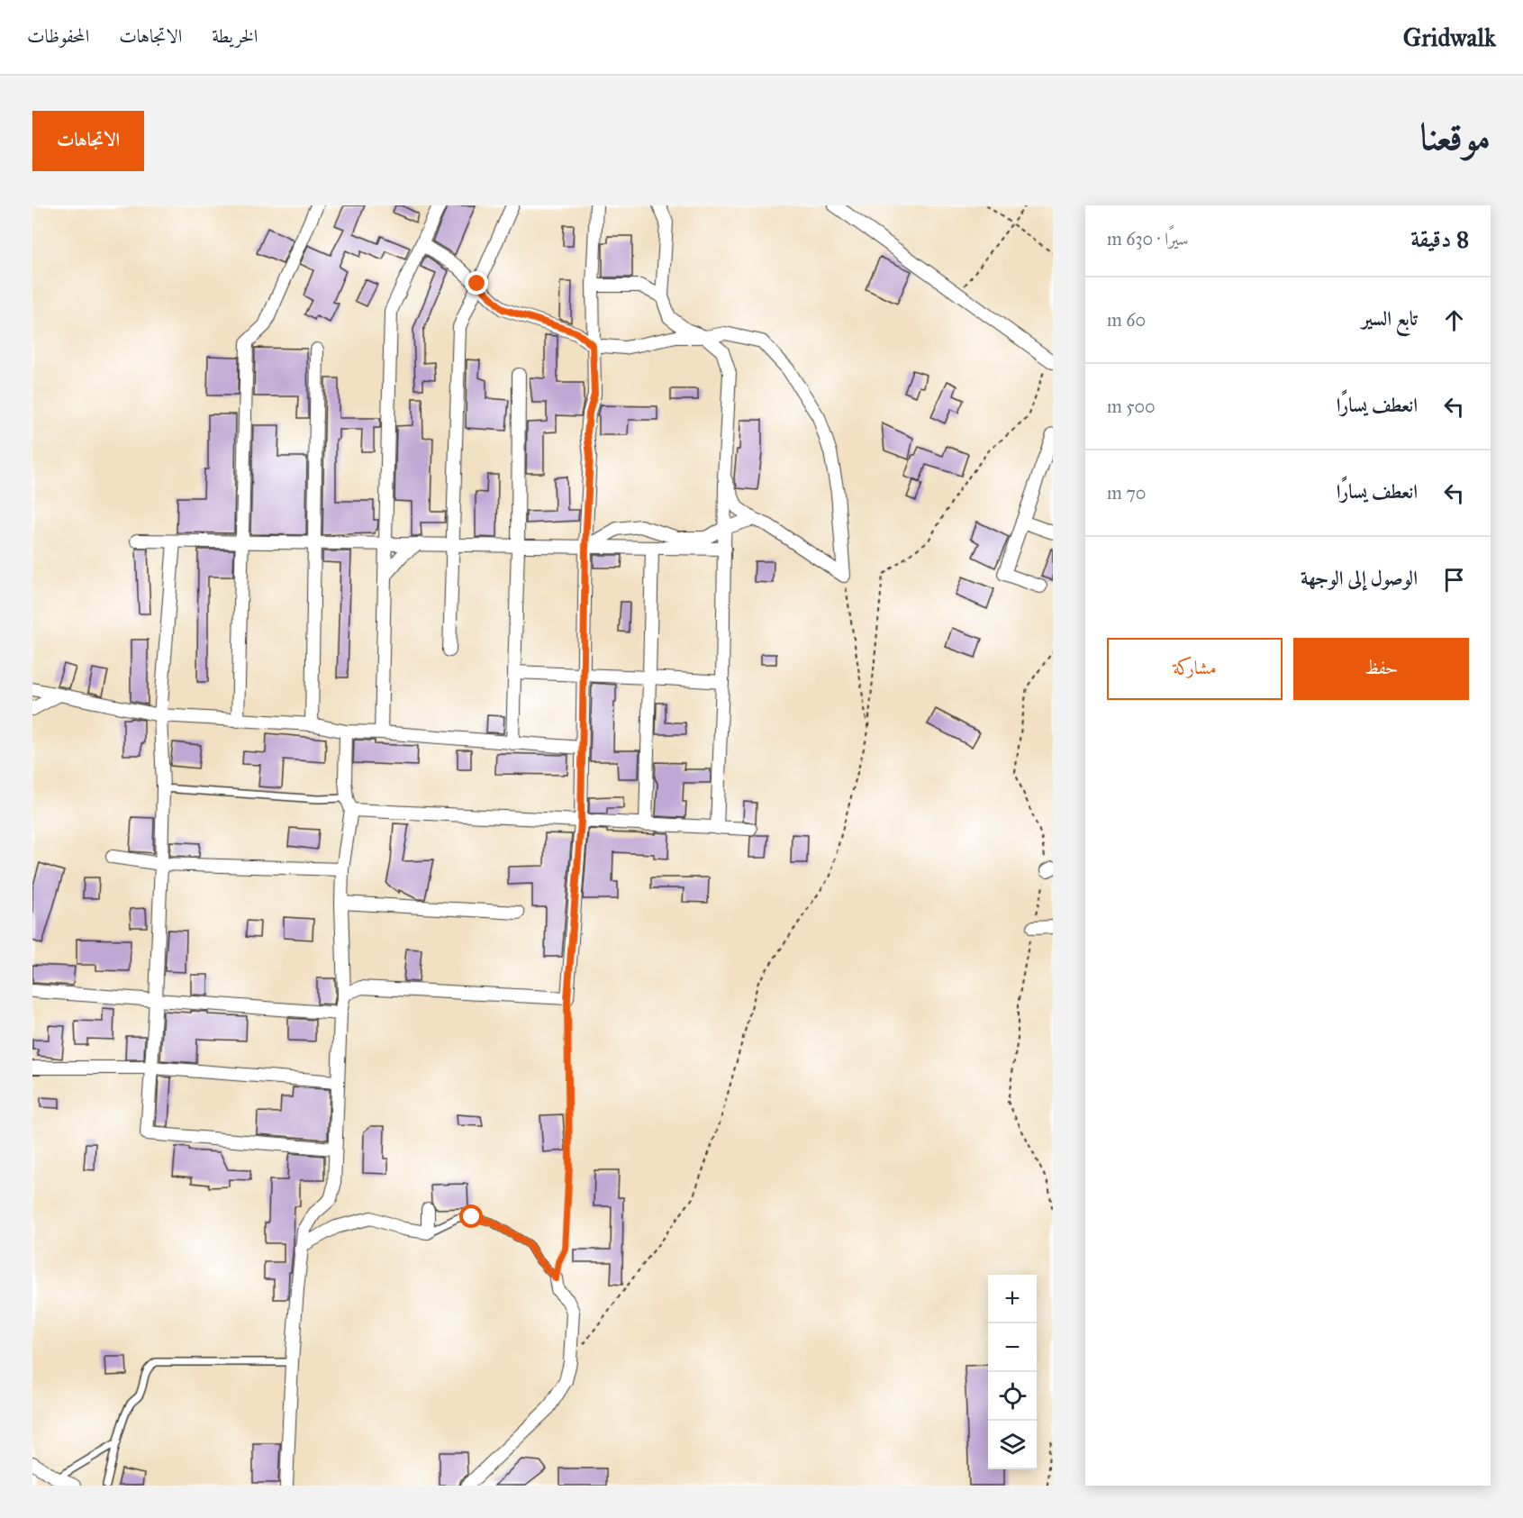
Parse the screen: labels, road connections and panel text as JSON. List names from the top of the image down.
{
  "page": {
    "header": "Gridwalk",
    "nav": ["الخريطة", "الاتجاهات", "المحفوظات"],
    "title": "موقعنا",
    "buttons": [
      "الاتجاهات",
      ["حفظ", "مشاركة"]
    ],
    "heading": ["8 دقيقة", "سيرًا · 630 m"],
    "list": [
      ["تابع السير", "60 m"],
      ["انعطف يسارًا", "500 m"],
      ["انعطف يسارًا", "70 m"],
      "الوصول إلى الوجهة"
    ],
    "map_buttons": ["+", "−"]
  }
}
